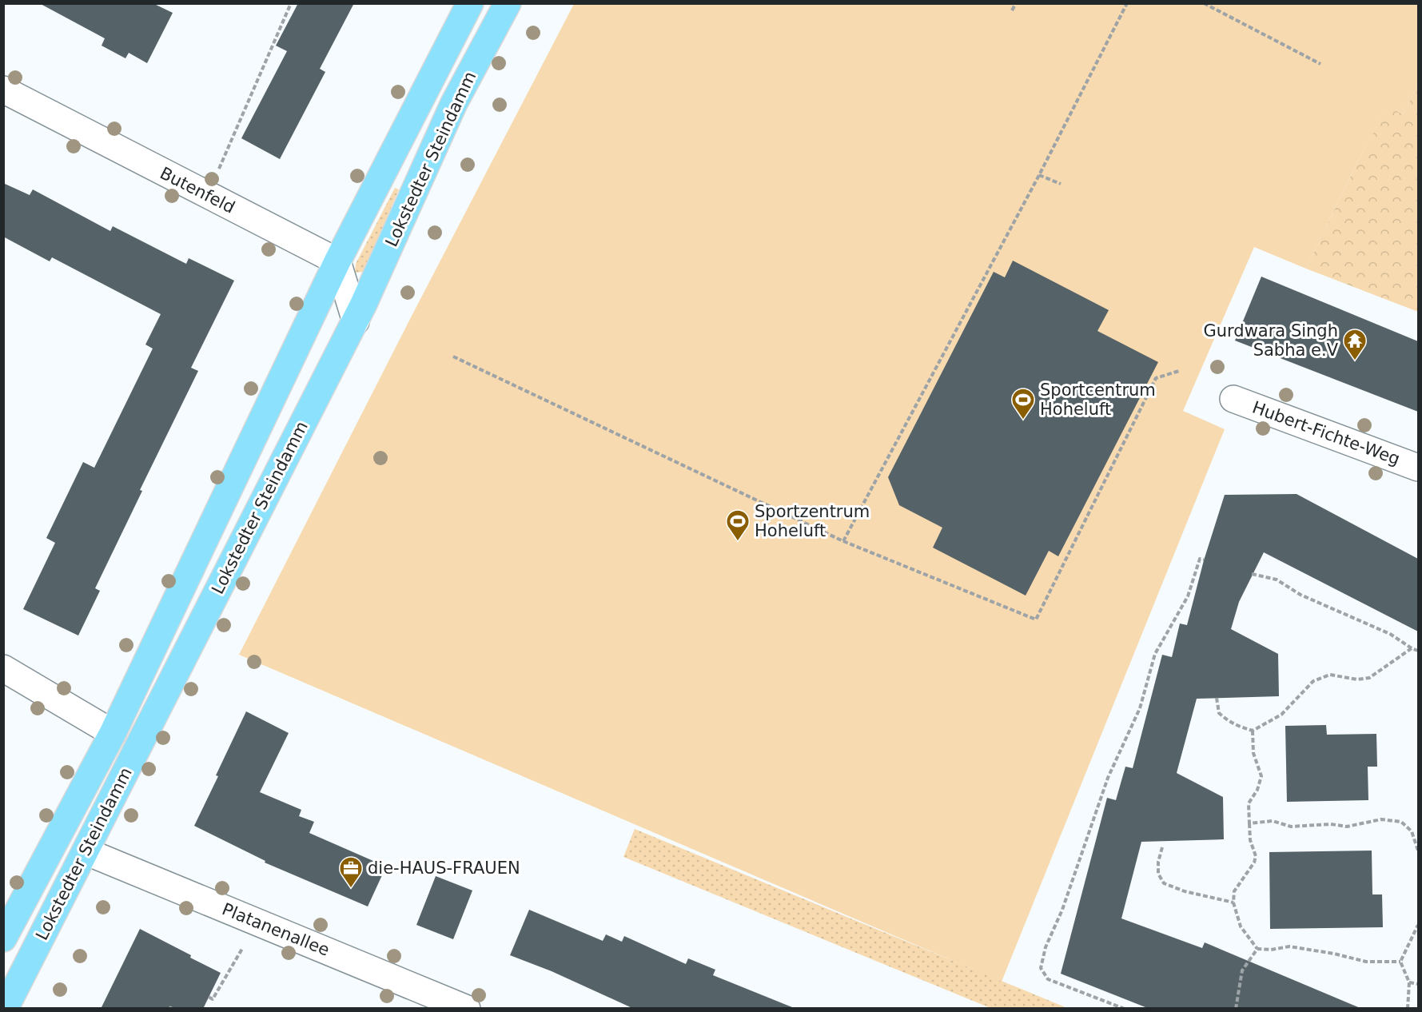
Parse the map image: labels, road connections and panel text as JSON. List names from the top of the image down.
{
  "streets": {
    "main road": ["Lokstedter Steindamm"],
    "street": ["Butenfeld", "Hubert-Fichte-Weg", "Platanenallee"]
  },
  "crossings": [
    ["Lokstedter Steindamm", "Butenfeld"],
    ["Lokstedter Steindamm", "Platanenallee"]
  ],
  "places": {
    "temple": ["Gurdwara Singh Sabha e.V"],
    "sports": ["Sportcentrum Hoheluft", "Sportzentrum Hoheluft"],
    "office": ["die-HAUS-FRAUEN"]
  }
}
